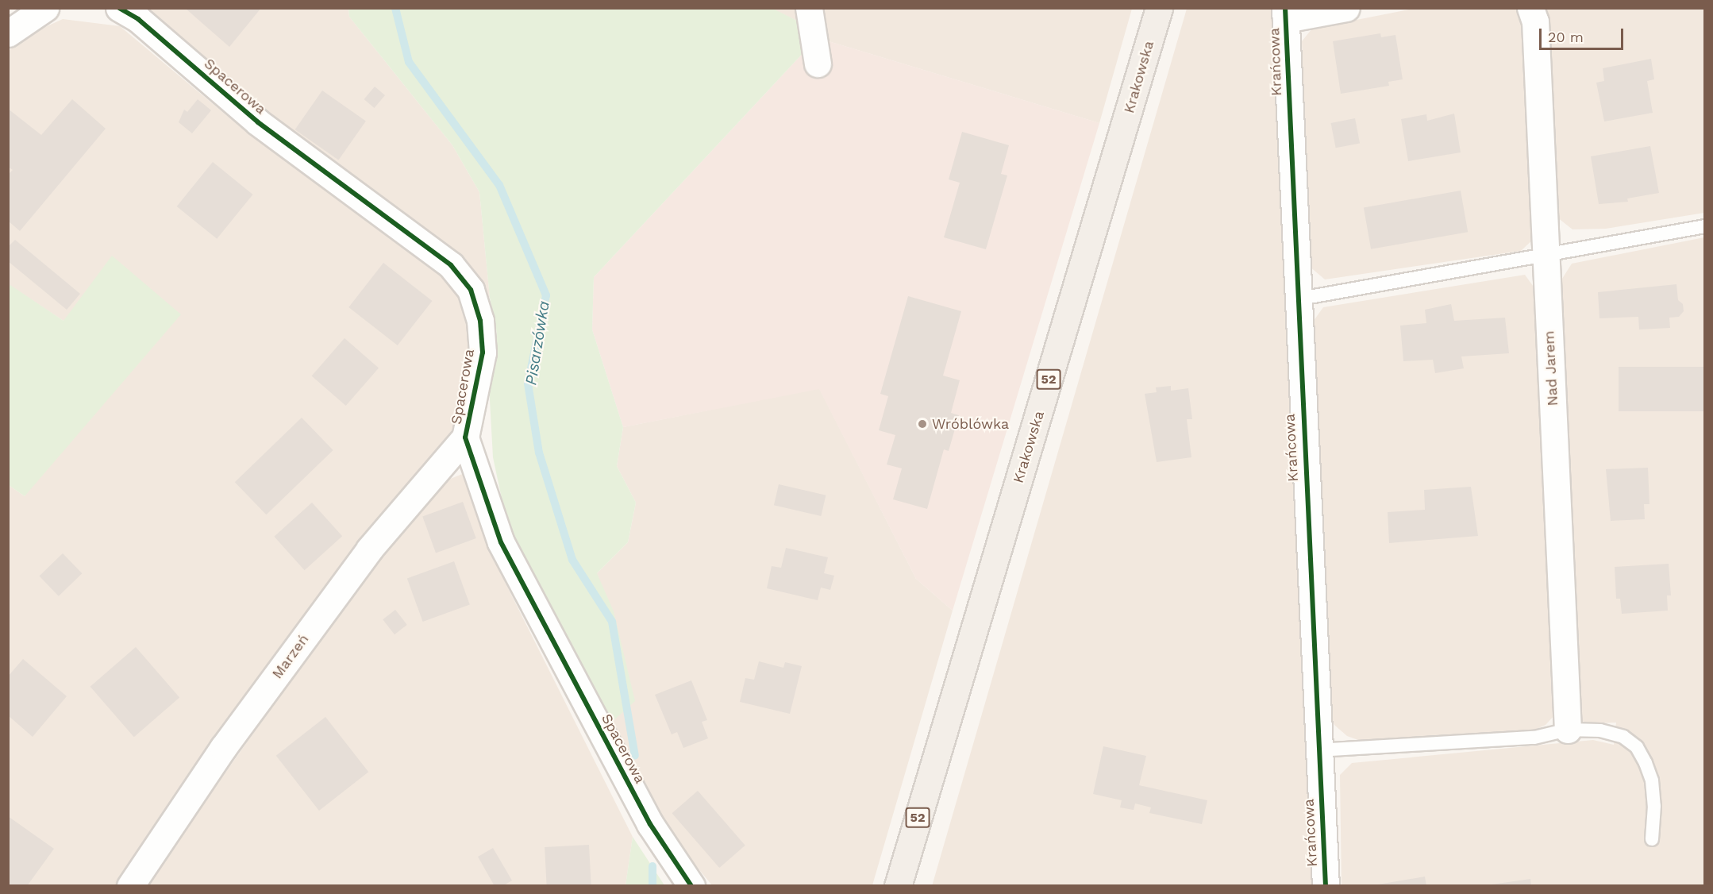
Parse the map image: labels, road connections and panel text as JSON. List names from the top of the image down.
{
  "streets": {
    "main road": ["Krakowska", "52"],
    "street": [
      "Krańcowa",
      "Spacerowa",
      "Nad Jarem",
      "Marzeń"
    ]
  },
  "crossings": [
    ["Spacerowa", "Marzeń"]
  ],
  "water": ["Pisarzówka"],
  "places": ["Wróblówka"],
  "scale_bar": "20 m"
}
